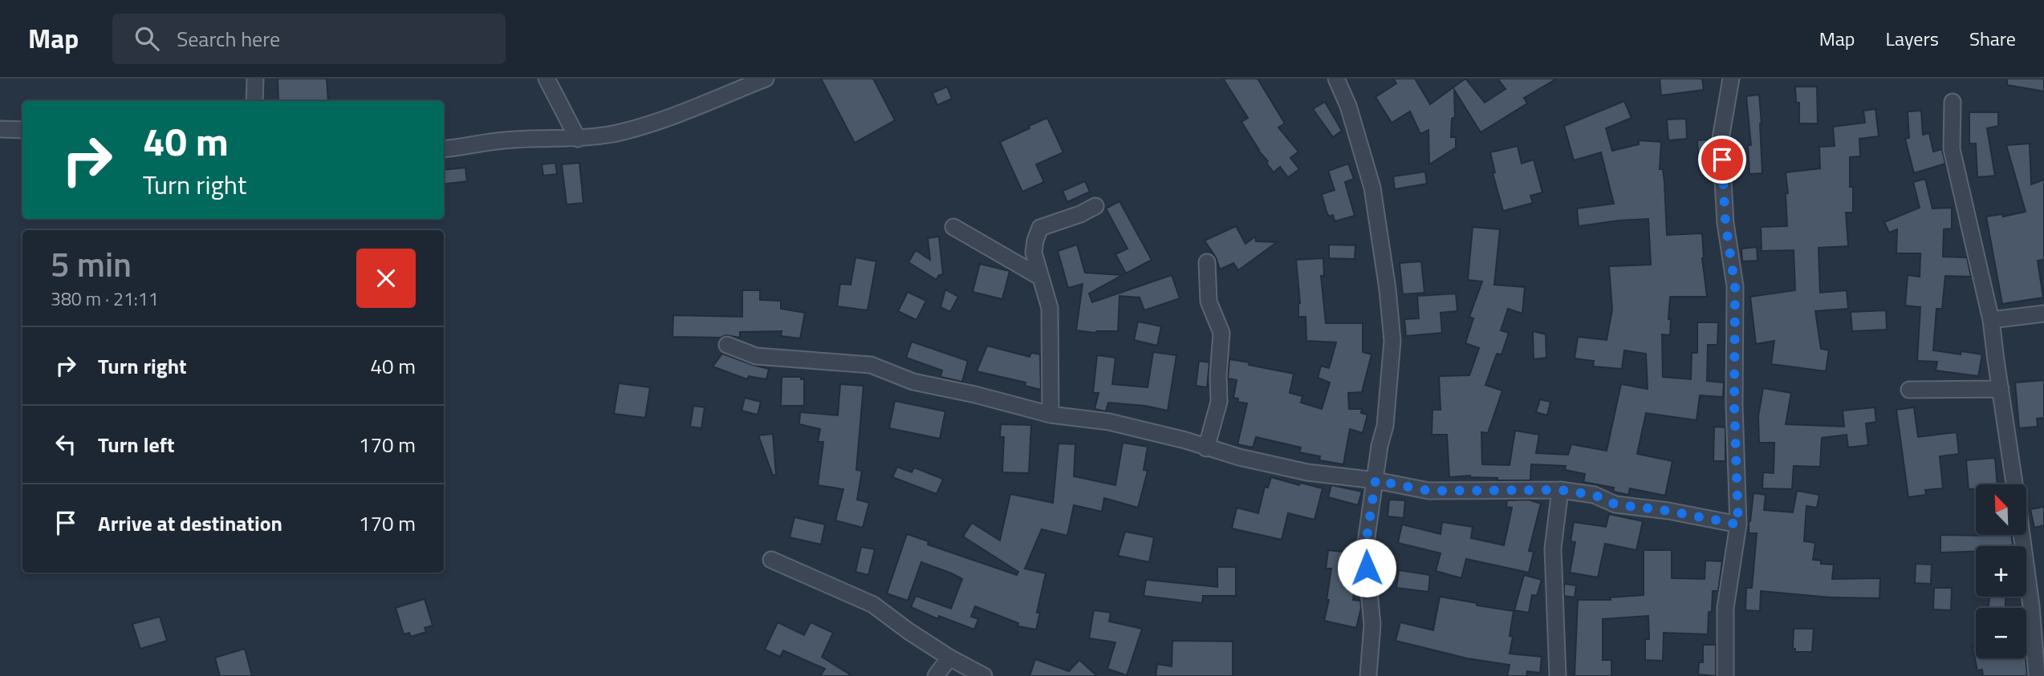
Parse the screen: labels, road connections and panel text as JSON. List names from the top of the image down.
{
  "north": "top left",
  "page": {
    "header": "Map",
    "search": "Search here",
    "nav": ["Map", "Layers", "Share"],
    "turn": ["40 m", "Turn right"],
    "heading": ["5 min", "380 m · 21:11"],
    "list": [
      {
        "name": "Turn right",
        "value": "40 m"
      },
      {
        "name": "Turn left",
        "value": "170 m"
      },
      {
        "name": "Arrive at destination",
        "value": "170 m"
      }
    ],
    "map_buttons": ["+", "−"]
  }
}
